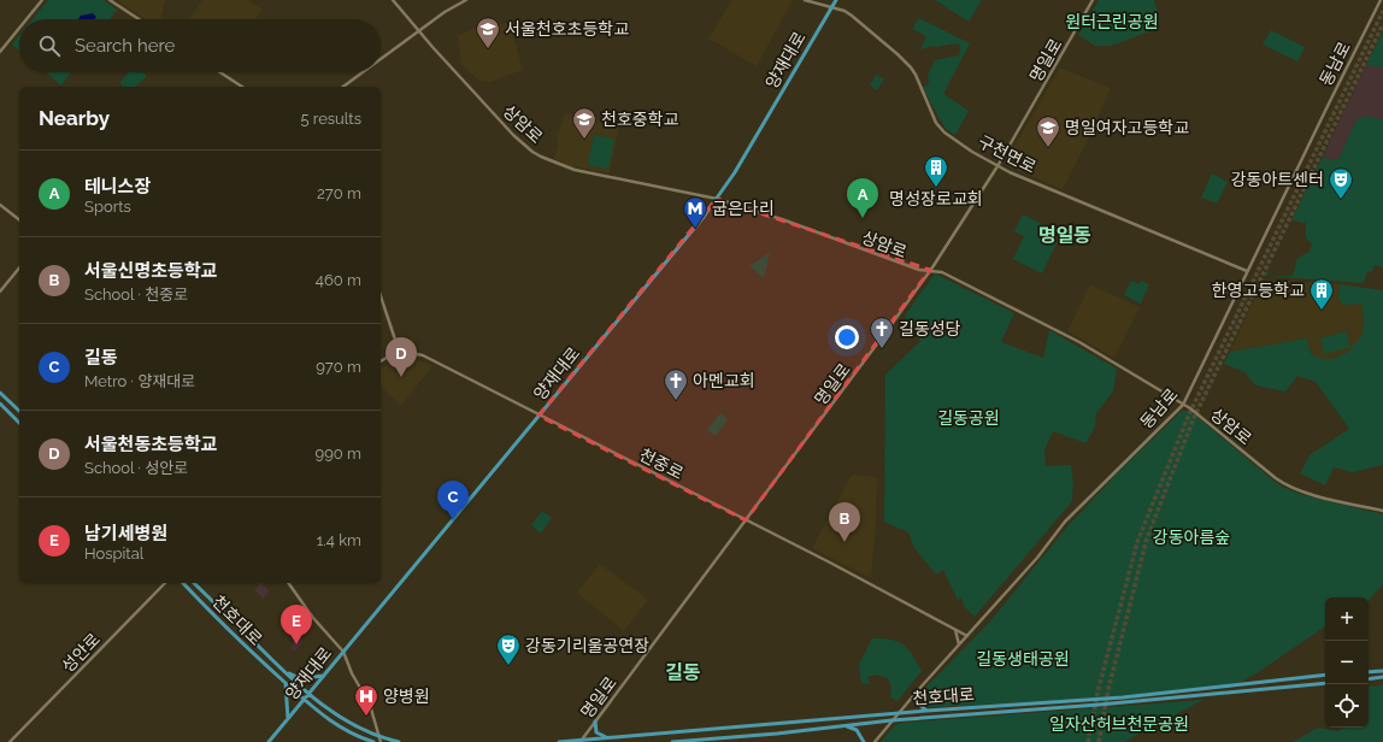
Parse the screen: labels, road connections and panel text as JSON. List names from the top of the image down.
{
  "streets": {
    "main road": [
      "양재대로",
      "명일로",
      "동남로",
      "상암로",
      "구천면로",
      "천중로",
      "천호대로",
      "성안로"
    ]
  },
  "crossings": [
    ["양재대로", "상암로"],
    ["양재대로", "구천면로"],
    ["양재대로", "천중로"],
    ["양재대로", "천호대로"],
    ["명일로", "상암로"],
    ["명일로", "구천면로"],
    ["명일로", "천중로"],
    ["명일로", "천호대로"],
    ["동남로", "상암로"],
    ["동남로", "구천면로"],
    ["동남로", "천중로"],
    ["동남로", "천호대로"]
  ],
  "districts": ["명일동", "길동"],
  "parks": [
    "원터근린공원",
    "길동공원",
    "강동아름숲",
    "길동생태공원",
    "일자산허브천문공원"
  ],
  "places": {
    "school or university": ["서울천호초등학교", "천호중학교", "명일여자고등학교"],
    "building": ["명성장로교회", "한영고등학교"],
    "theatre": ["강동아트센터", "강동기리울공연장"],
    "metro station": ["굽은다리"],
    "church": ["길동성당", "아멘교회"],
    "hospital": ["양병원"]
  },
  "page": {
    "search": "Search here",
    "heading": ["Nearby", "5 results"],
    "list": [
      {
        "mark": "A",
        "name": "테니스장",
        "note": "Sports",
        "value": "270 m"
      },
      {
        "mark": "B",
        "name": "서울신명초등학교",
        "note": "School · 천중로",
        "value": "460 m"
      },
      {
        "mark": "C",
        "name": "길동",
        "note": "Metro · 양재대로",
        "value": "970 m"
      },
      {
        "mark": "D",
        "name": "서울천동초등학교",
        "note": "School · 성안로",
        "value": "990 m"
      },
      {
        "mark": "E",
        "name": "남기세병원",
        "note": "Hospital",
        "value": "1.4 km"
      }
    ],
    "pins": [
      "A",
      "D",
      "C",
      "B",
      "E"
    ],
    "map_buttons": ["+", "−"]
  }
}
